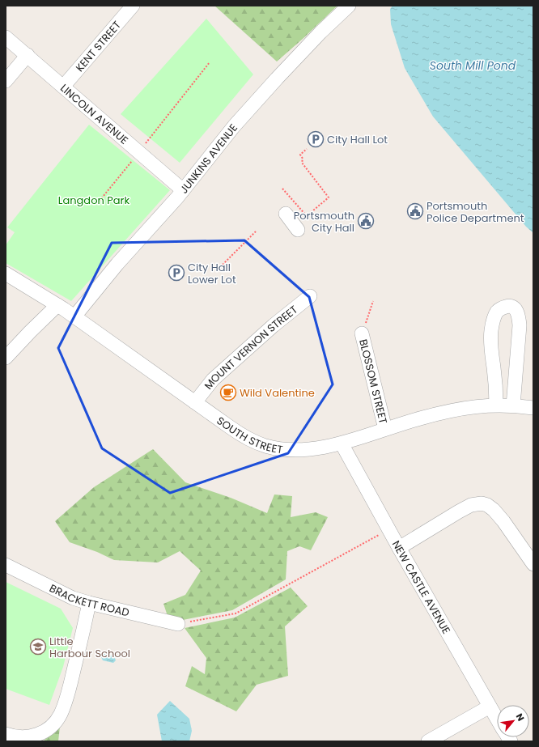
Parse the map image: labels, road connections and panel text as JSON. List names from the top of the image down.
{
  "streets": {
    "street": [
      "KENT STREET",
      "LINCOLN AVENUE",
      "JUNKINS AVENUE",
      "MOUNT VERNON STREET",
      "BLOSSOM STREET",
      "SOUTH STREET",
      "NEW CASTLE AVENUE",
      "BRACKETT ROAD"
    ]
  },
  "crossings": [
    ["KENT STREET", "LINCOLN AVENUE"],
    ["LINCOLN AVENUE", "JUNKINS AVENUE"],
    ["JUNKINS AVENUE", "SOUTH STREET"],
    ["MOUNT VERNON STREET", "SOUTH STREET"],
    ["BLOSSOM STREET", "SOUTH STREET"],
    ["SOUTH STREET", "NEW CASTLE AVENUE"]
  ],
  "water": ["South Mill Pond"],
  "parks": ["Langdon Park"],
  "places": {
    "parking": ["City Hall Lot", "City Hall Lower Lot"],
    "public building": ["Portsmouth Police Department", "Portsmouth City Hall"],
    "cafe": ["Wild Valentine"],
    "school or university": ["Little Harbour School"]
  },
  "north": "top right"
}
